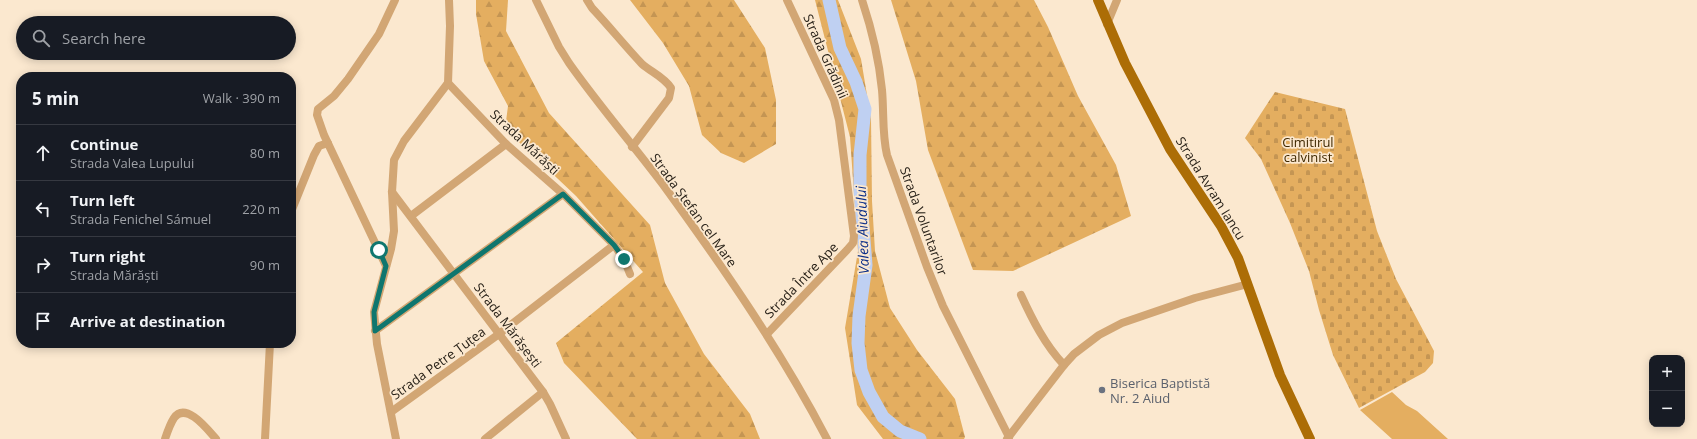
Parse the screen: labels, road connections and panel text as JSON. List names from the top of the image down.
{
  "streets": {
    "main road": ["Strada Avram Iancu"],
    "street": [
      "Strada Grădinii",
      "Strada Mărăști",
      "Strada Ștefan cel Mare",
      "Strada Voluntarilor",
      "Strada Între Ape",
      "Strada Mărășești",
      "Strada Petre Țuțea"
    ]
  },
  "crossings": [
    ["Strada Grădinii", "Strada Între Ape"],
    ["Strada Mărăști", "Strada Petre Țuțea"],
    ["Strada Ștefan cel Mare", "Strada Între Ape"],
    ["Strada Mărășești", "Strada Petre Țuțea"]
  ],
  "water": ["Valea Aiudului"],
  "parks": ["Cimitirul calvinist"],
  "places": ["Biserica Baptistă Nr. 2 Aiud"],
  "page": {
    "search": "Search here",
    "heading": ["5 min", "Walk · 390 m"],
    "list": [
      ["Continue", "Strada Valea Lupului", "80 m"],
      ["Turn left", "Strada Fenichel Sámuel", "220 m"],
      ["Turn right", "Strada Mărăști", "90 m"],
      "Arrive at destination"
    ],
    "map_buttons": ["+", "−"]
  }
}
